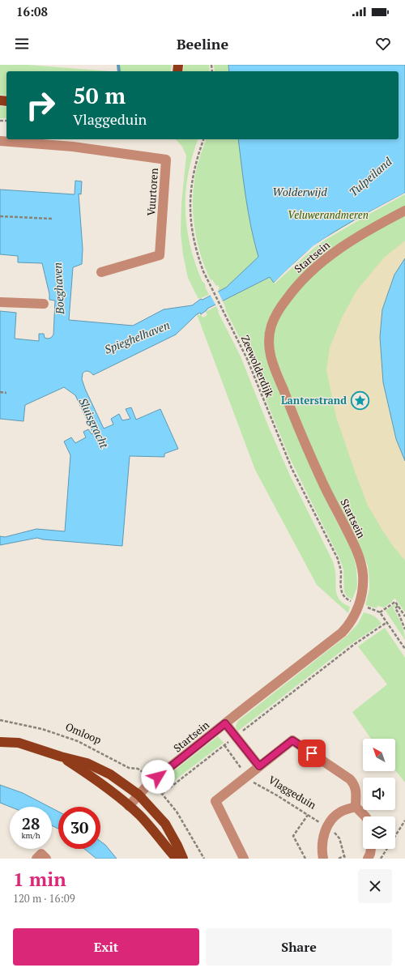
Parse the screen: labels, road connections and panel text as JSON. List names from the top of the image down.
{
  "streets": {
    "street": ["Vuurtoren", "Startsein", "Vlaggeduin"],
    "path": ["Zeewolderdijk", "Omloop"]
  },
  "crossings": [
    ["Startsein", "Zeewolderdijk"],
    ["Startsein", "Omloop"],
    ["Startsein", "Vlaggeduin"]
  ],
  "water": [
    "Tulpeiland",
    "Wolderwijd",
    "Boeghaven",
    "Spieghelhaven",
    "Sluisgracht"
  ],
  "parks": ["Veluwerandmeren"],
  "places": {
    "place": ["Lanterstrand"]
  },
  "north": "top left",
  "page": {
    "status": "16:08",
    "header": "Beeline",
    "turn": ["50 m", "Vlaggeduin"],
    "speed": "28 km/h",
    "limit": "30",
    "heading": ["1 min", "120 m · 16:09"],
    "buttons": ["Exit", "Share"]
  }
}
